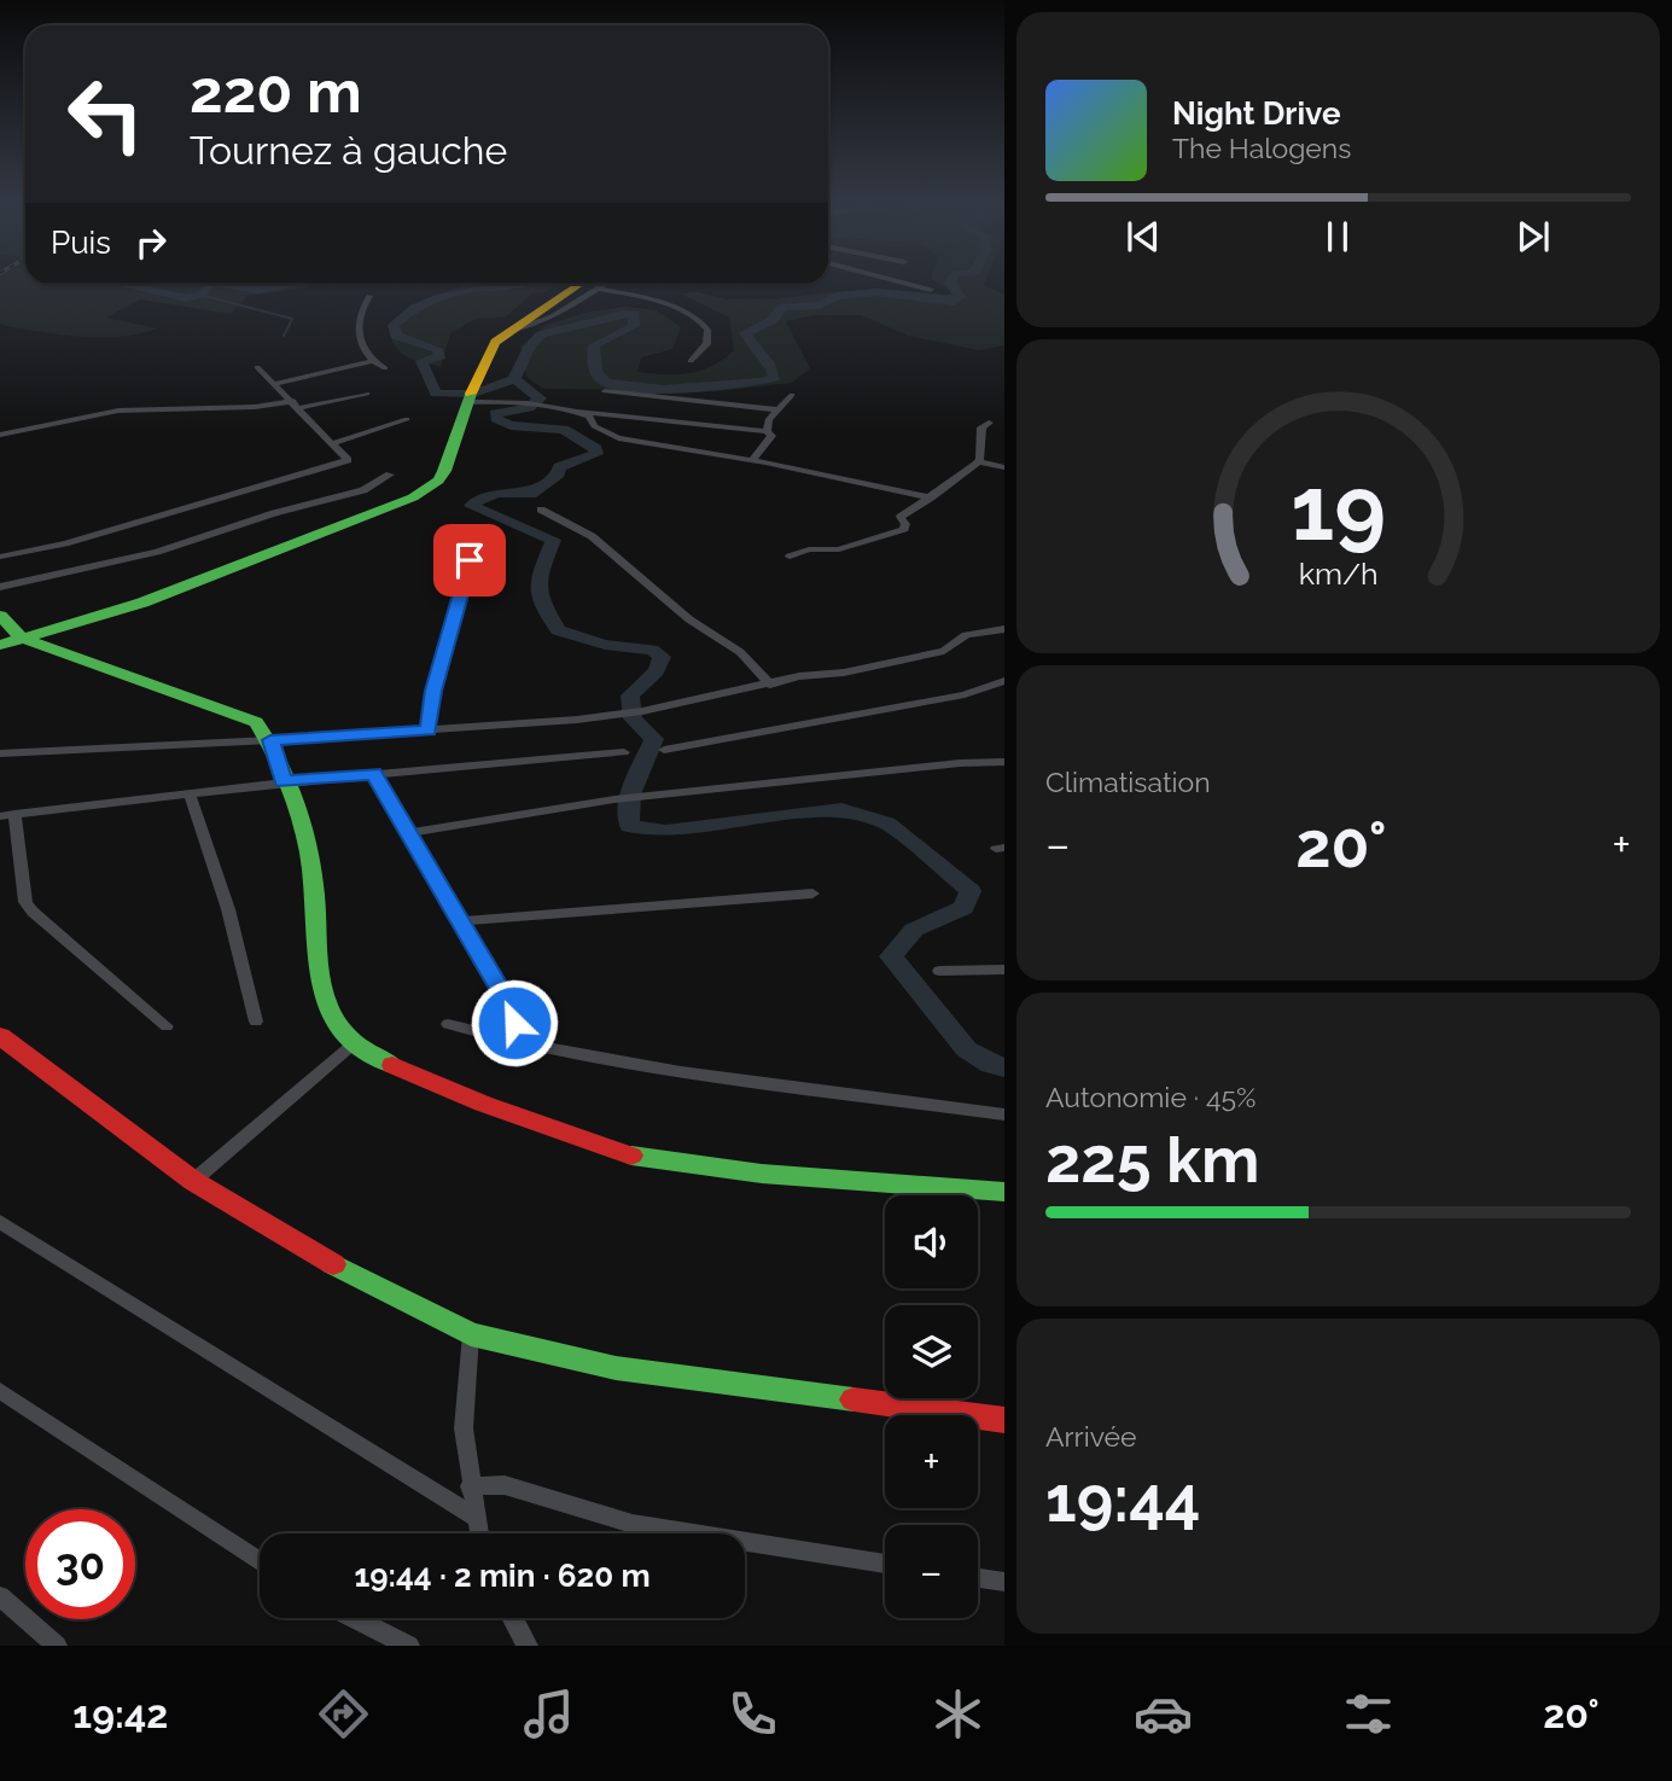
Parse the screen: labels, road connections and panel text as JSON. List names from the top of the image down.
{
  "page": {
    "turn": ["220 m", "Tournez à gauche"],
    "song": ["Night Drive", "The Halogens"],
    "then": "Puis",
    "tile": [
      "Climatisation",
      ["Autonomie · 45%", "225 km"],
      ["Arrivée", "19:44"]
    ],
    "heat": ["−", "20°", "+"],
    "map_buttons": ["+", "−"],
    "limit": "30",
    "trip": "19:44 · 2 min · 620 m",
    "tabs": ["19:42", "20°"],
    "gauge": ["19", "km/h"]
  }
}
